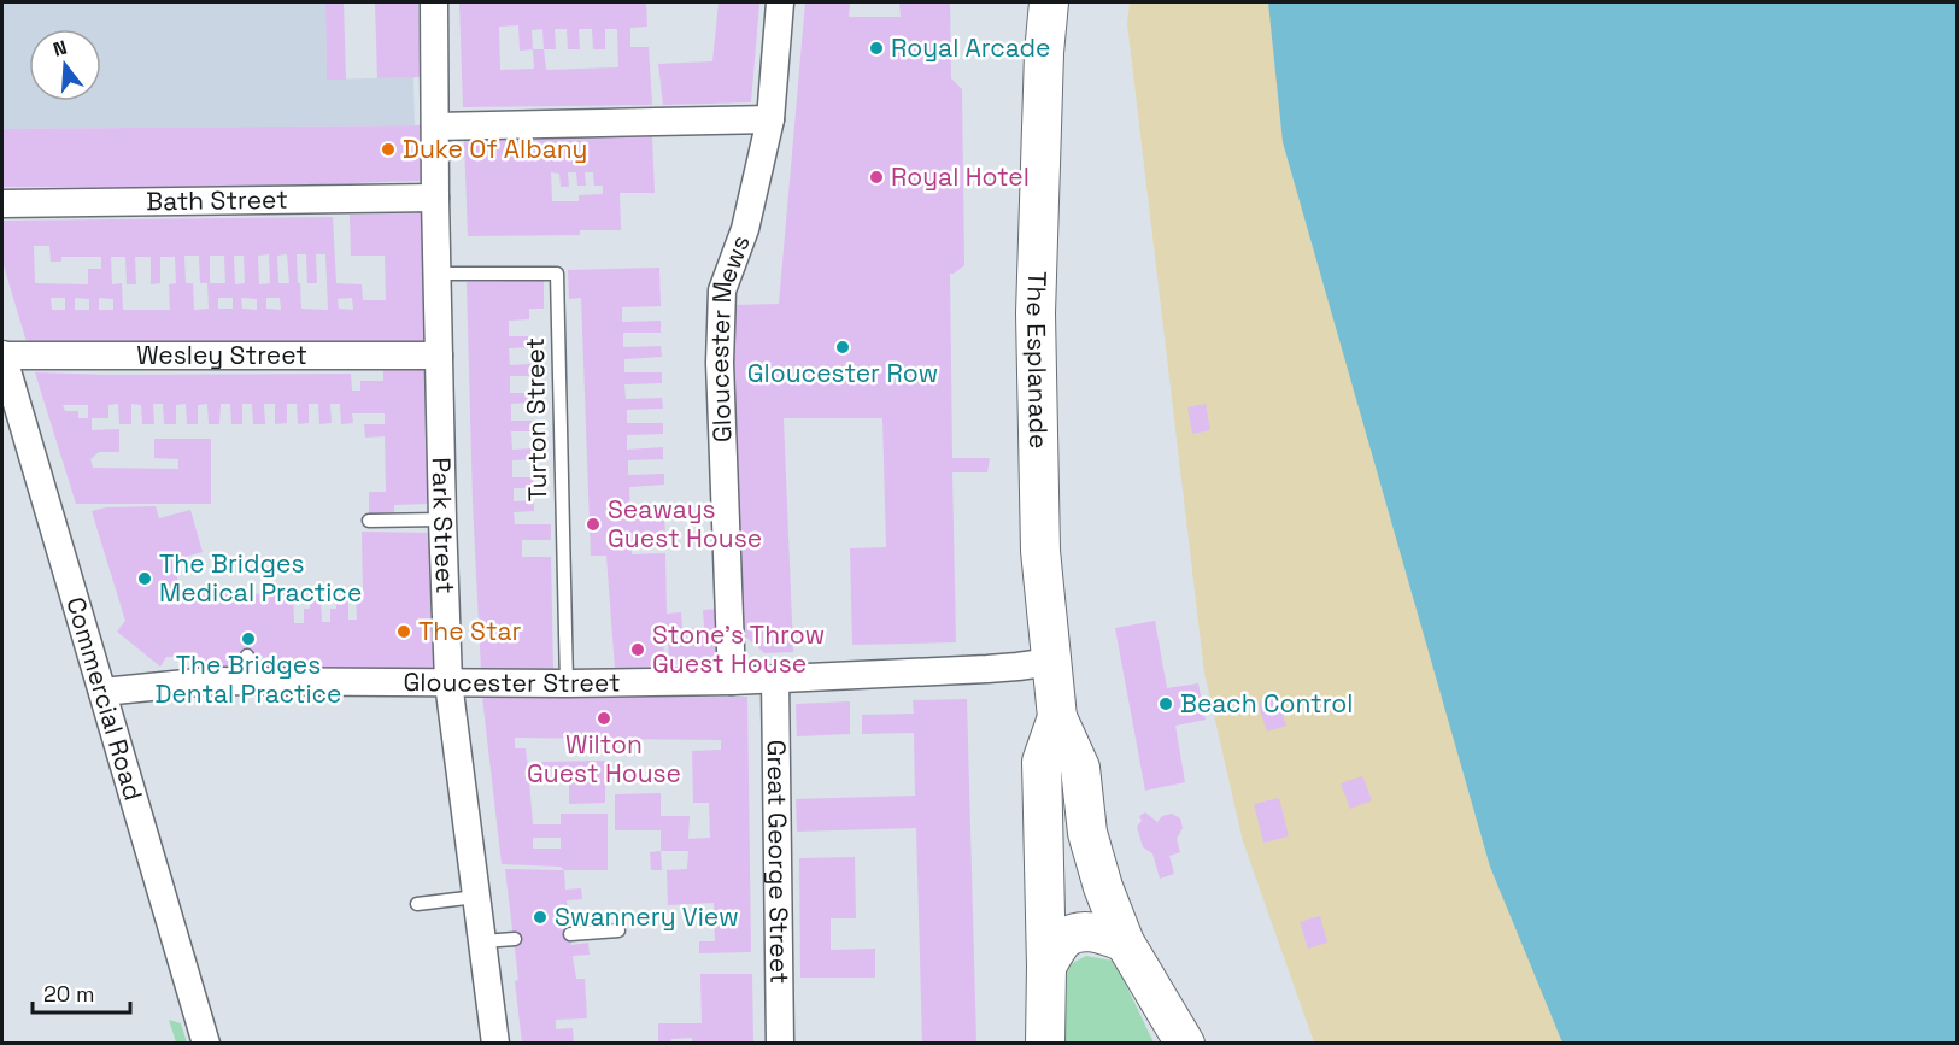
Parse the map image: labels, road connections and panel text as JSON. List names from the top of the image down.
{
  "streets": {
    "street": [
      "Bath Street",
      "Gloucester Mews",
      "Wesley Street",
      "The Esplanade",
      "Park Street",
      "Gloucester Street",
      "Commercial Road",
      "Great George Street"
    ],
    "lane": ["Turton Street"]
  },
  "crossings": [
    ["Bath Street", "Park Street"],
    ["Gloucester Mews", "Gloucester Street"],
    ["Wesley Street", "Park Street"],
    ["Wesley Street", "Commercial Road"],
    ["The Esplanade", "Gloucester Street"],
    ["Turton Street", "Park Street"],
    ["Turton Street", "Gloucester Street"],
    ["Park Street", "Gloucester Street"],
    ["Gloucester Street", "Commercial Road"],
    ["Gloucester Street", "Great George Street"]
  ],
  "places": [
    "Royal Arcade",
    "Duke Of Albany",
    "Royal Hotel",
    "Gloucester Row",
    "Seaways Guest House",
    "The Bridges Medical Practice",
    "The Star",
    "The Bridges Dental Practice",
    "Stone's Throw Guest House",
    "Beach Control",
    "Wilton Guest House",
    "Swannery View"
  ],
  "scale_bar": "20 m",
  "north": "top"
}
